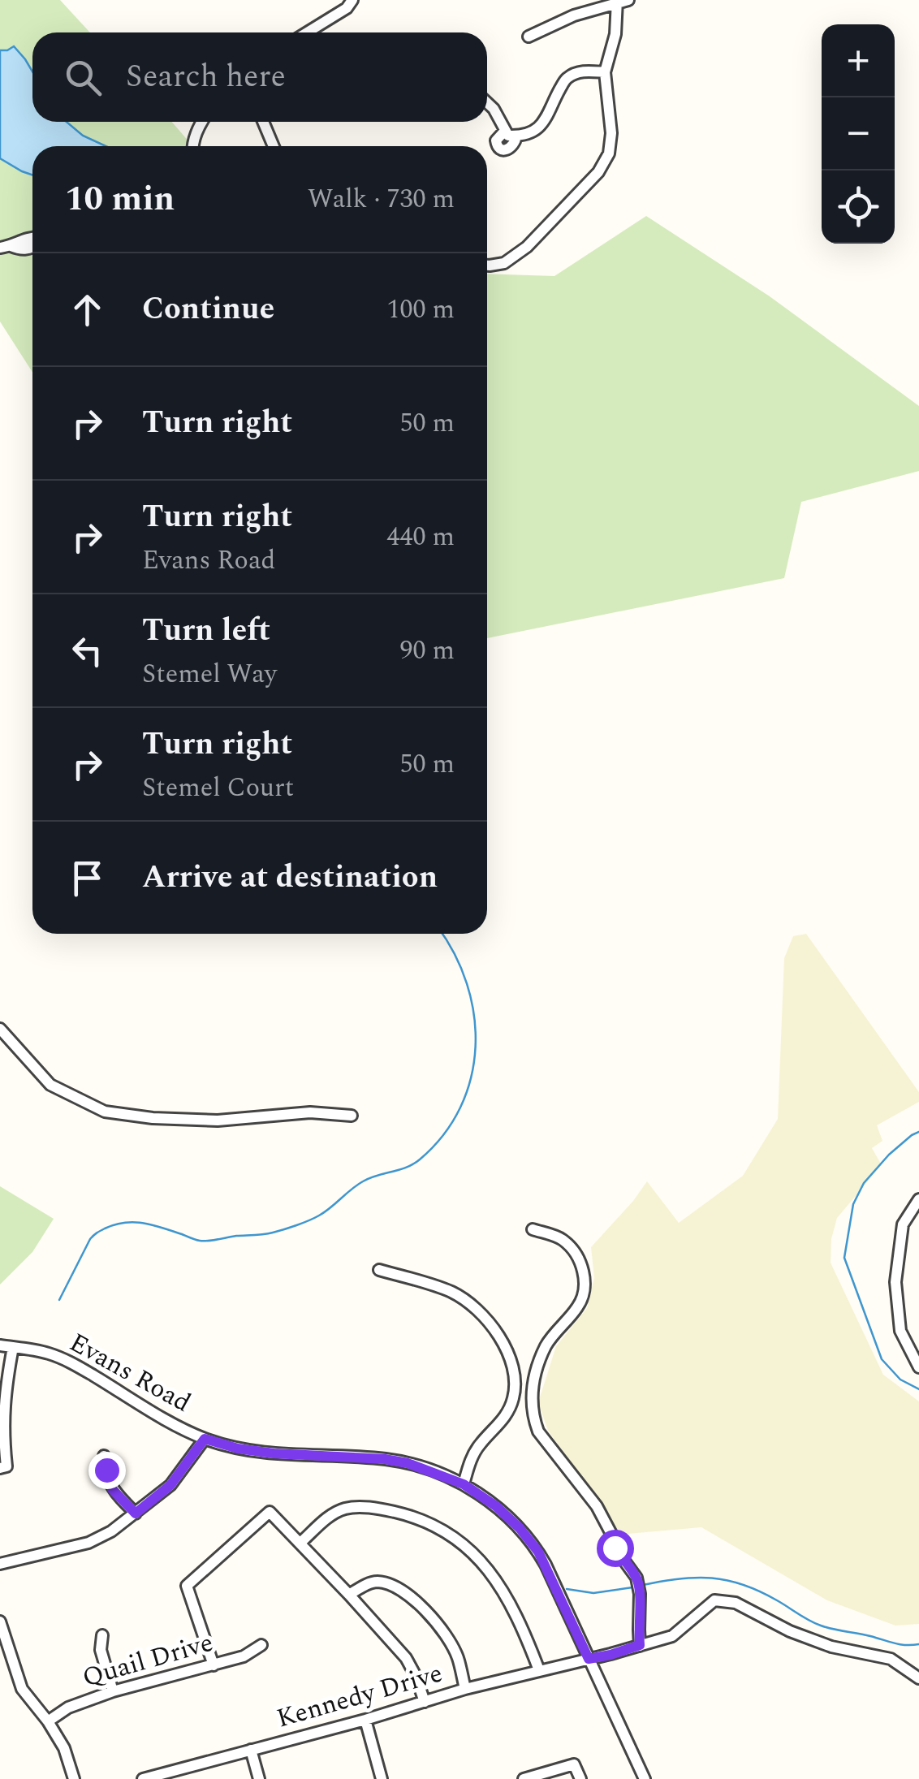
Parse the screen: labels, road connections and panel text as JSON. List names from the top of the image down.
{
  "streets": {
    "street": ["Evans Road", "Quail Drive", "Kennedy Drive"]
  },
  "crossings": [
    ["Evans Road", "Kennedy Drive"]
  ],
  "page": {
    "map_buttons": ["+", "−"],
    "search": "Search here",
    "heading": ["10 min", "Walk · 730 m"],
    "list": [
      ["Continue", "100 m"],
      ["Turn right", "50 m"],
      ["Turn right", "Evans Road", "440 m"],
      ["Turn left", "Stemel Way", "90 m"],
      ["Turn right", "Stemel Court", "50 m"],
      "Arrive at destination"
    ]
  }
}
